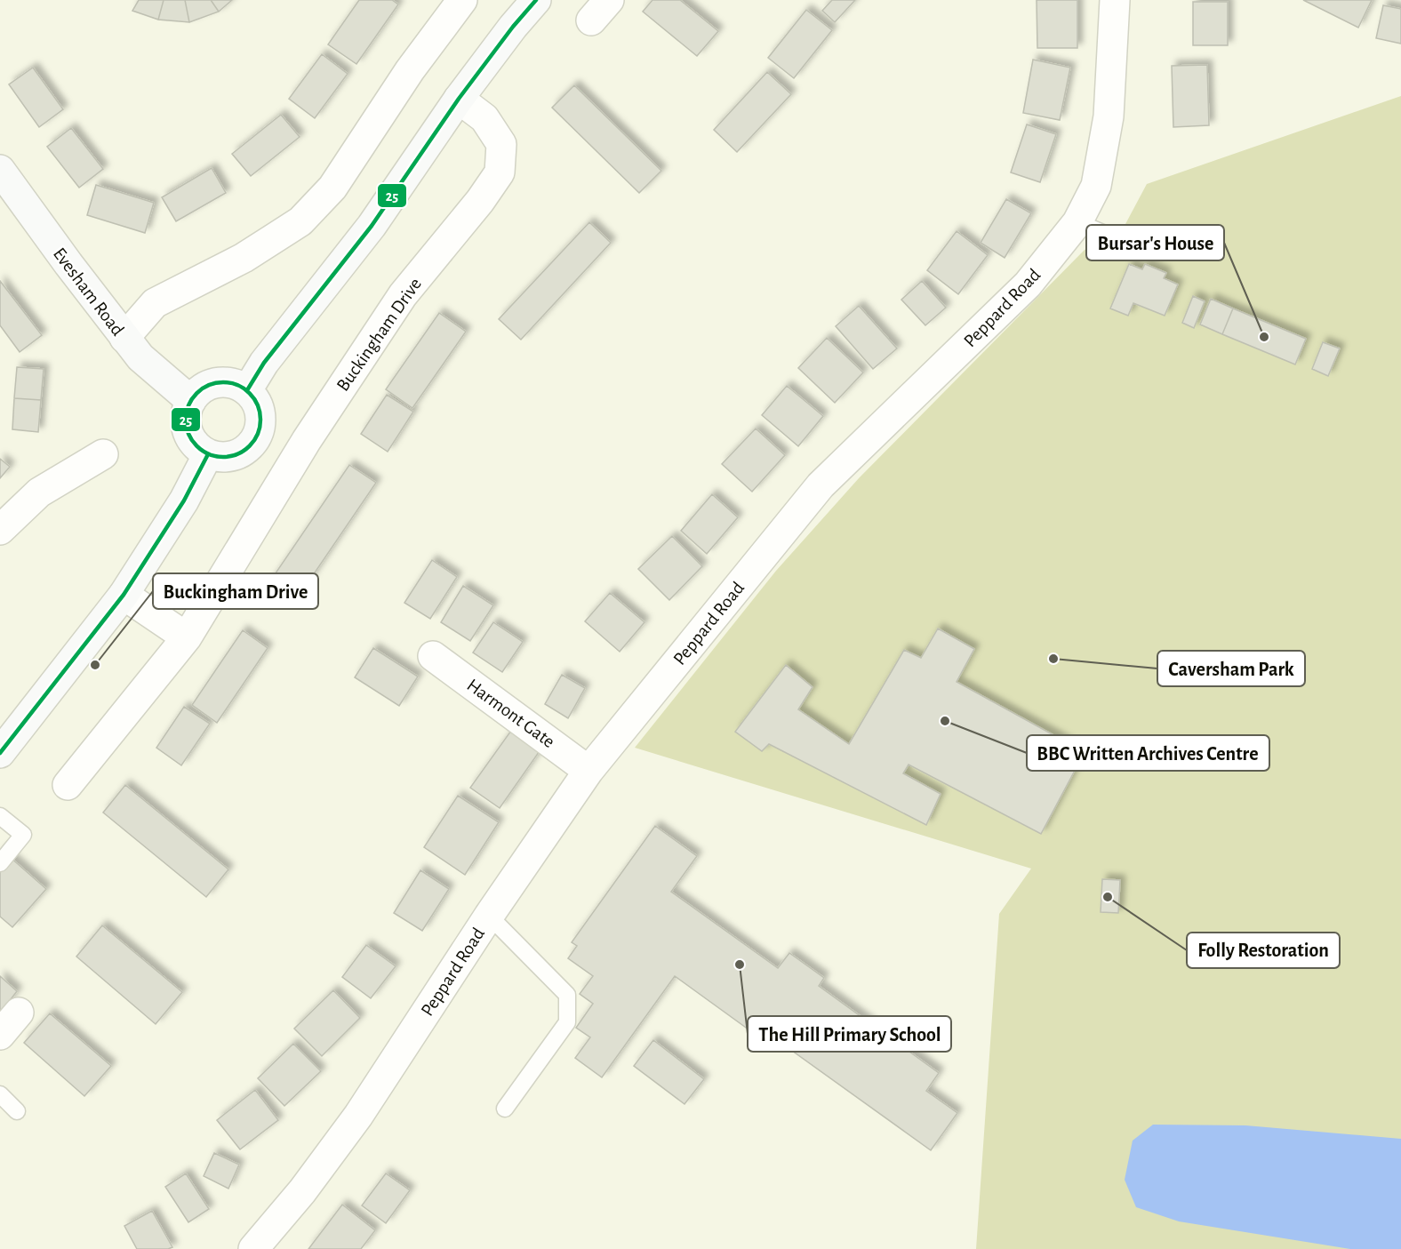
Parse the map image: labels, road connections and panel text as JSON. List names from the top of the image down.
{
  "streets": {
    "main road": ["Evesham Road"],
    "street": ["Peppard Road", "Buckingham Drive", "Harmont Gate"]
  },
  "crossings": [
    ["Peppard Road", "Harmont Gate"]
  ],
  "places": [
    "Bursar's House",
    "Caversham Park",
    "Buckingham Drive",
    "BBC Written Archives Centre",
    "Folly Restoration",
    "The Hill Primary School"
  ],
  "lines": ["transit line 25"]
}
